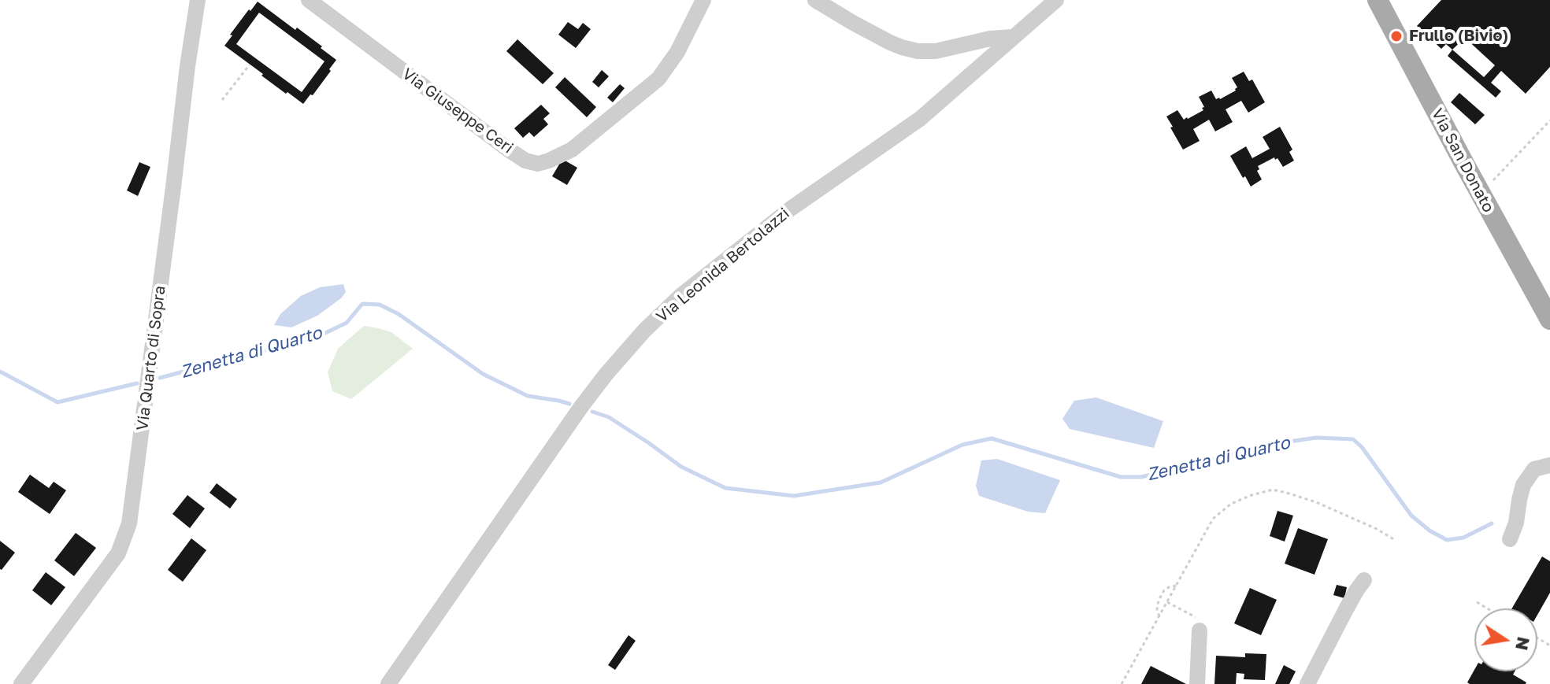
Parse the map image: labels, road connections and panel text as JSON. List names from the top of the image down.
{
  "streets": {
    "main road": ["Via San Donato"],
    "street": ["Via Giuseppe Ceri", "Via Leonida Bertolazzi", "Via Quarto di Sopra"]
  },
  "water": ["Zenetta di Quarto"],
  "places": ["Frullo (Bivio)"],
  "north": "right"
}
